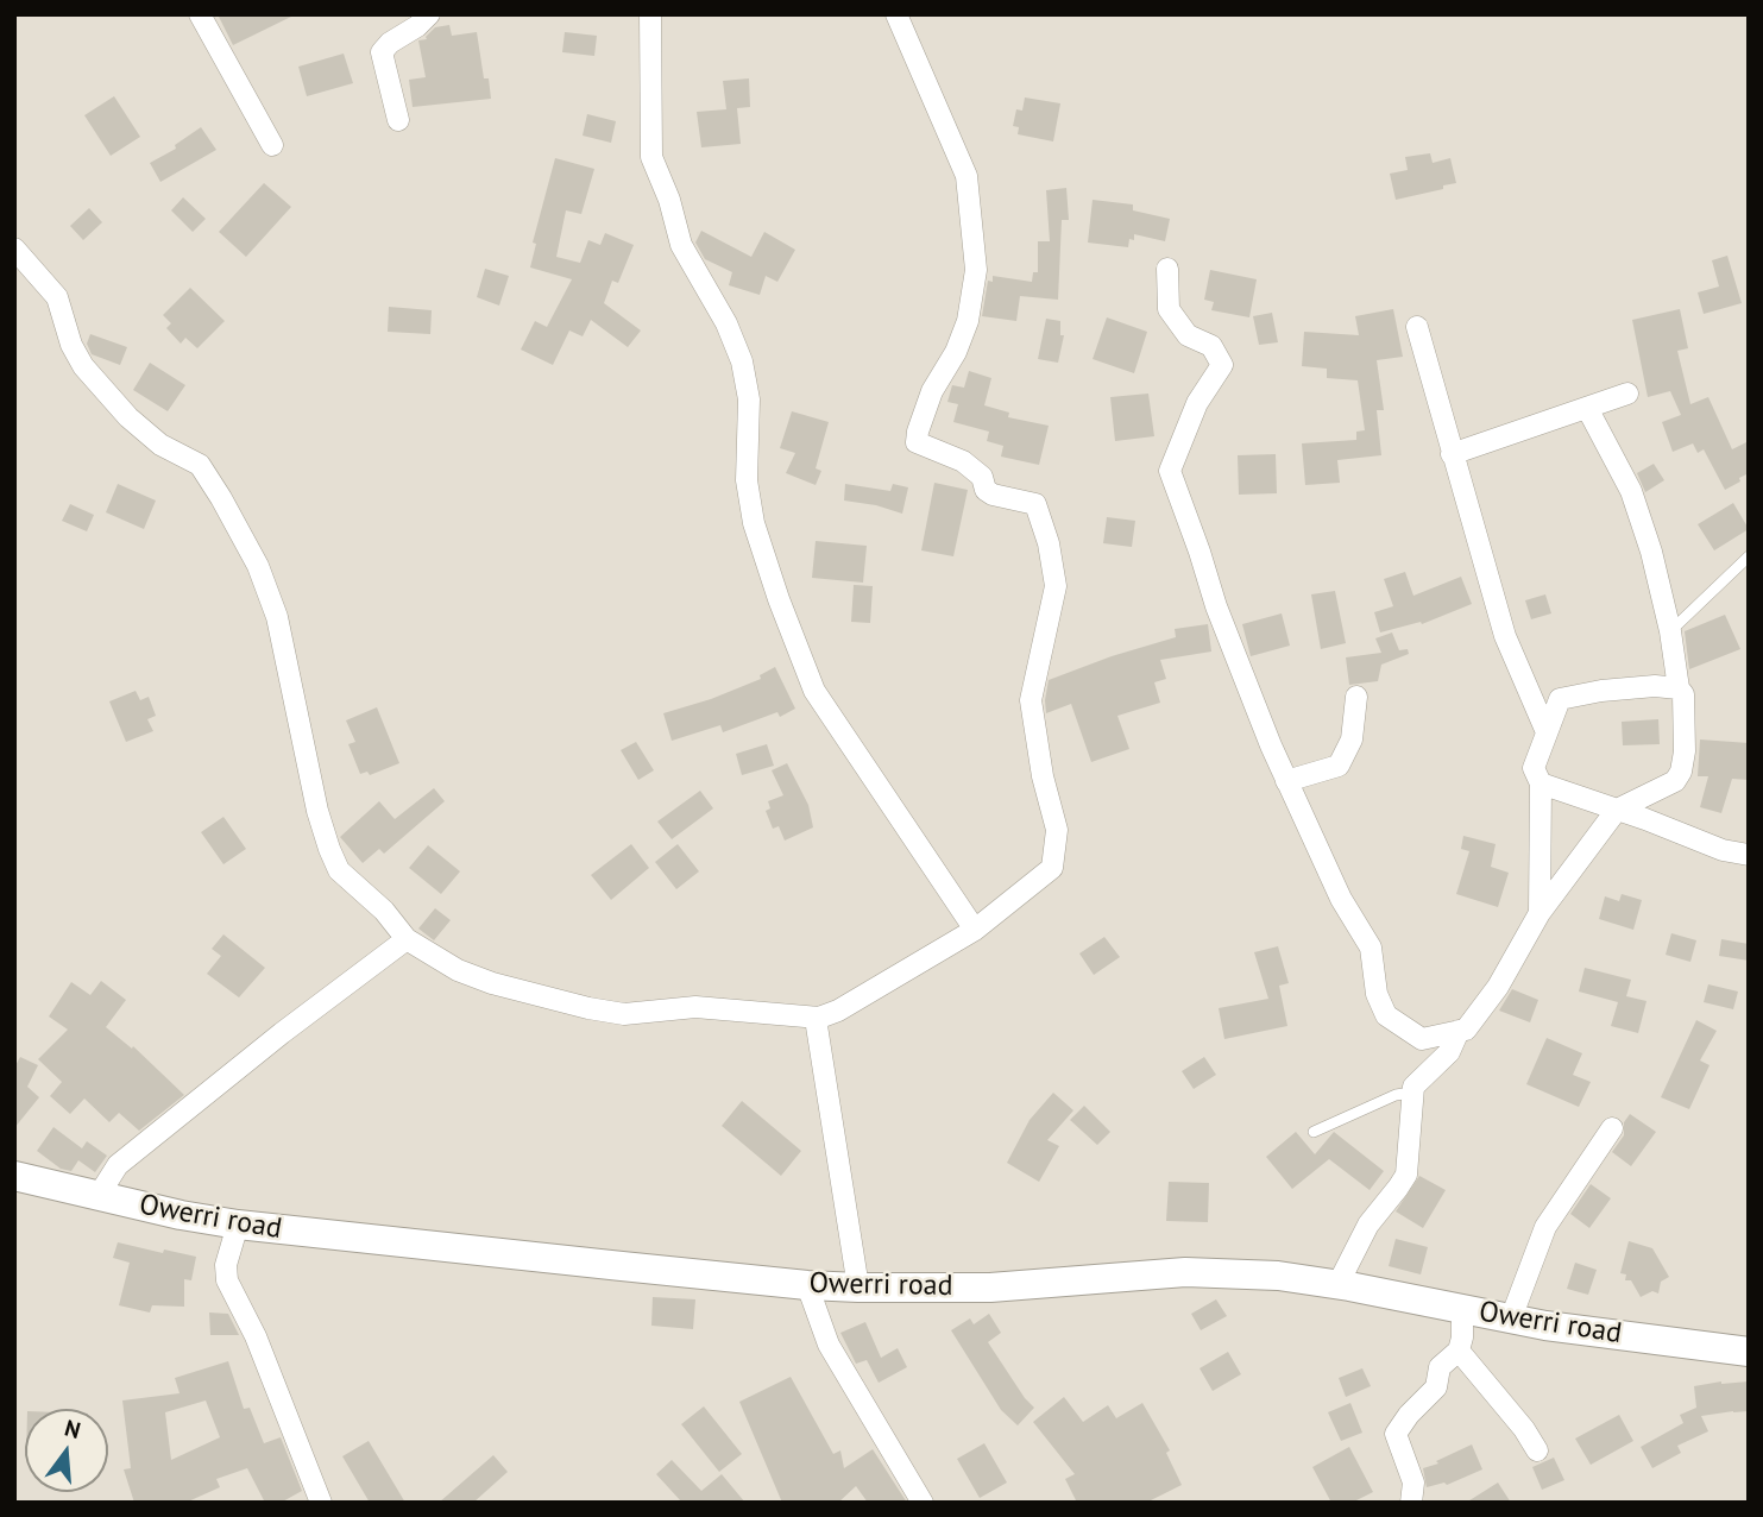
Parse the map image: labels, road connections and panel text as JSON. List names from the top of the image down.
{
  "streets": {
    "main road": ["Owerri road"]
  },
  "north": "top"
}
